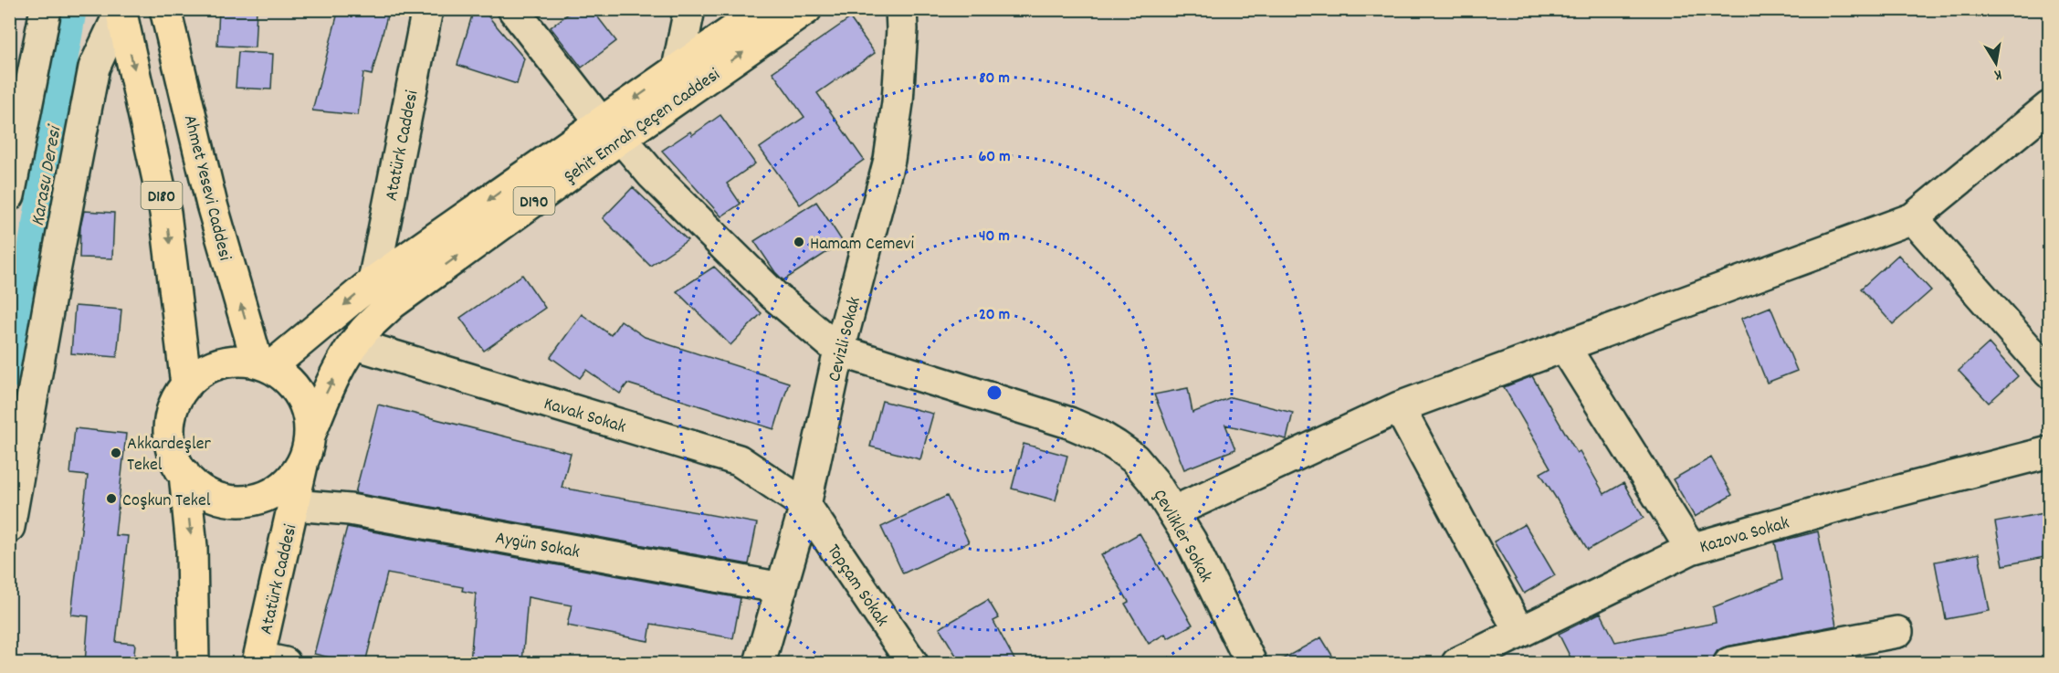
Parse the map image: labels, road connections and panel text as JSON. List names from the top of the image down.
{
  "streets": {
    "highway": [
      "Şehit Emrah Çeçen Caddesi",
      "Atatürk Caddesi",
      "Ahmet Yesevi Caddesi",
      "D180",
      "D190"
    ],
    "street": [
      "Cevizli Sokak",
      "Kavak Sokak",
      "Kazova Sokak",
      "Çevlikler Sokak",
      "Aygün Sokak",
      "Topçam Sokak"
    ]
  },
  "crossings": [
    ["Şehit Emrah Çeçen Caddesi", "Atatürk Caddesi"],
    ["Şehit Emrah Çeçen Caddesi", "Ahmet Yesevi Caddesi"],
    ["Şehit Emrah Çeçen Caddesi", "D180"],
    ["Şehit Emrah Çeçen Caddesi", "Kavak Sokak"],
    ["Atatürk Caddesi", "Ahmet Yesevi Caddesi"],
    ["Atatürk Caddesi", "D180"],
    ["Atatürk Caddesi", "Aygün Sokak"],
    ["Ahmet Yesevi Caddesi", "D180"],
    ["Cevizli Sokak", "Kavak Sokak"],
    ["Cevizli Sokak", "Çevlikler Sokak"],
    ["Cevizli Sokak", "Aygün Sokak"],
    ["Cevizli Sokak", "Topçam Sokak"],
    ["Kavak Sokak", "Topçam Sokak"]
  ],
  "water": ["Karasu Deresi"],
  "places": ["Hamam Cemevi", "Akkardeşler Tekel", "Coşkun Tekel"],
  "north": "bottom",
  "rings": [
    "80 m",
    "60 m",
    "40 m",
    "20 m"
  ]
}
